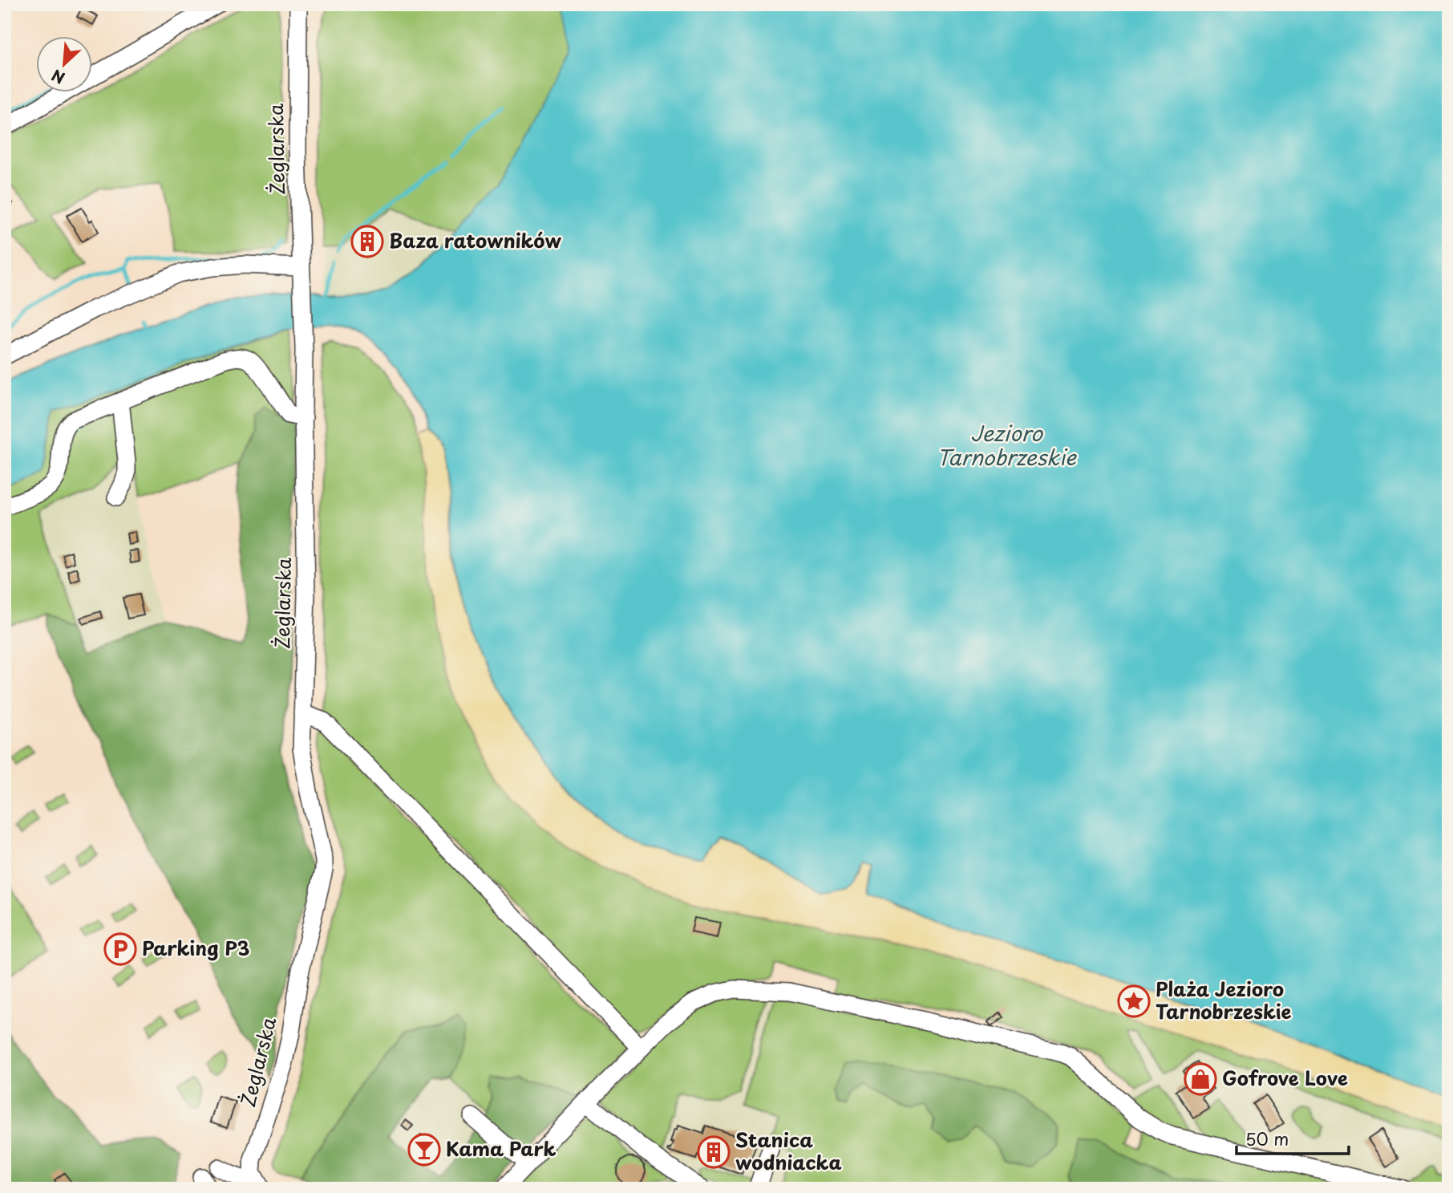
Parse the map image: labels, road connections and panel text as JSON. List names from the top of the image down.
{
  "streets": {
    "street": ["Żeglarska"]
  },
  "water": ["Jezioro Tarnobrzeskie"],
  "places": {
    "building": ["Baza ratowników", "Stanica wodniacka"],
    "parking": ["Parking P3"],
    "place": ["Plaża Jezioro Tarnobrzeskie"],
    "shop": ["Gofrove Love"],
    "bar": ["Kama Park"]
  },
  "scale_bar": "50 m",
  "north": "bottom left"
}
